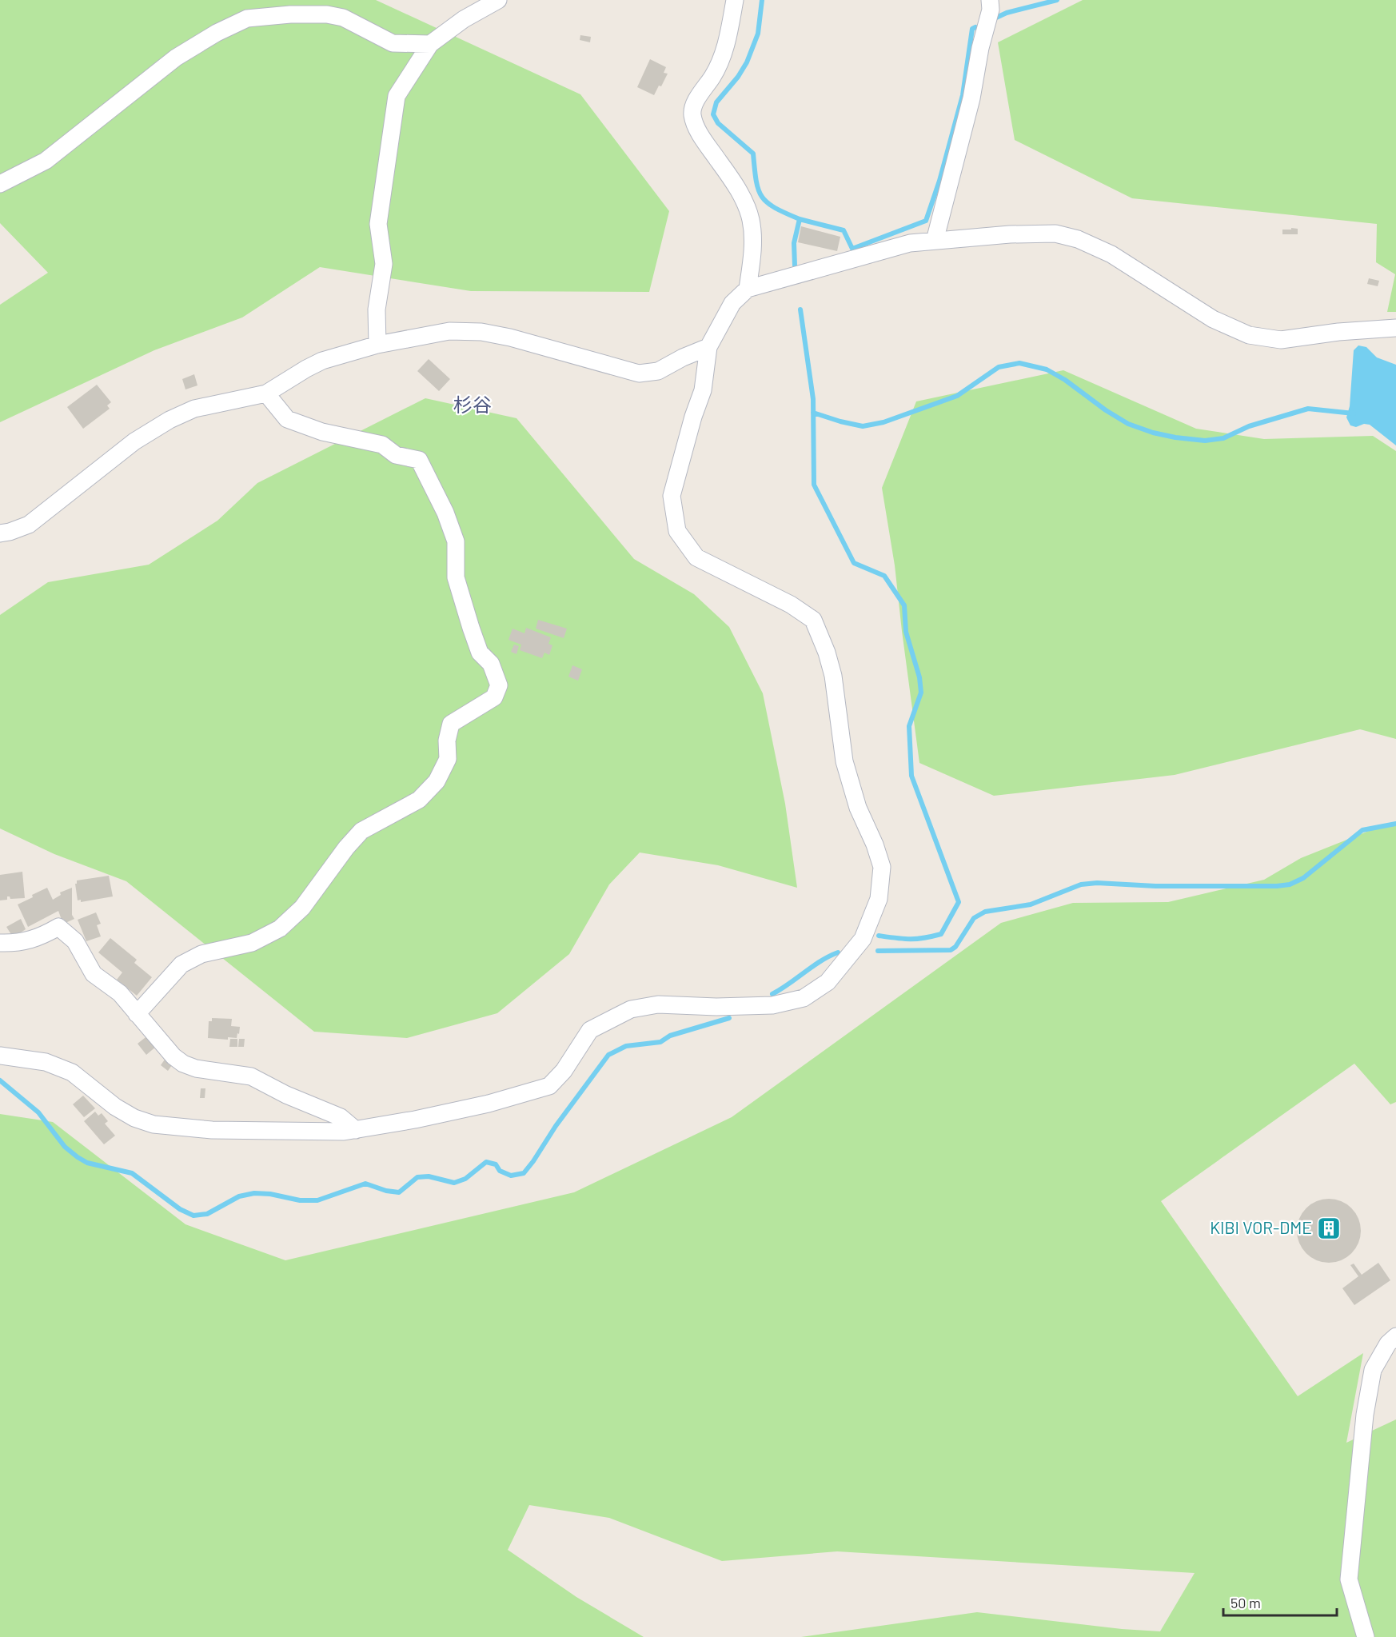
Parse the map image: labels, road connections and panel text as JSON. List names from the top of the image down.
{
  "districts": ["杉谷"],
  "places": {
    "building": ["KIBI VOR-DME"]
  },
  "scale_bar": "50 m"
}
